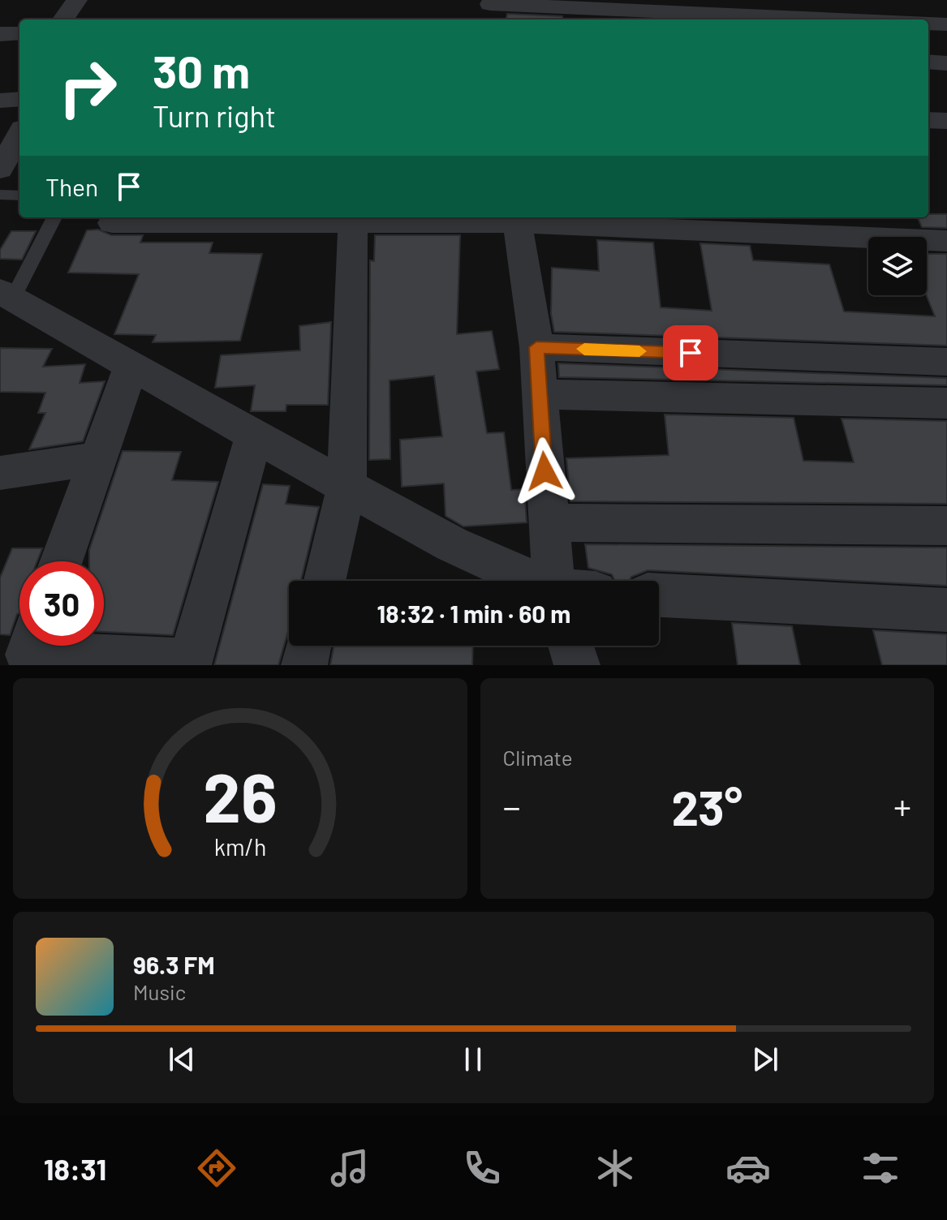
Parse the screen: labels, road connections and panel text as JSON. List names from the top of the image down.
{
  "page": {
    "turn": ["30 m", "Turn right"],
    "then": "Then",
    "limit": "30",
    "trip": "18:32 · 1 min · 60 m",
    "tile": "Climate",
    "heat": ["−", "23°", "+"],
    "song": ["96.3 FM", "Music"],
    "tabs": "18:31",
    "gauge": ["26", "km/h"]
  }
}
